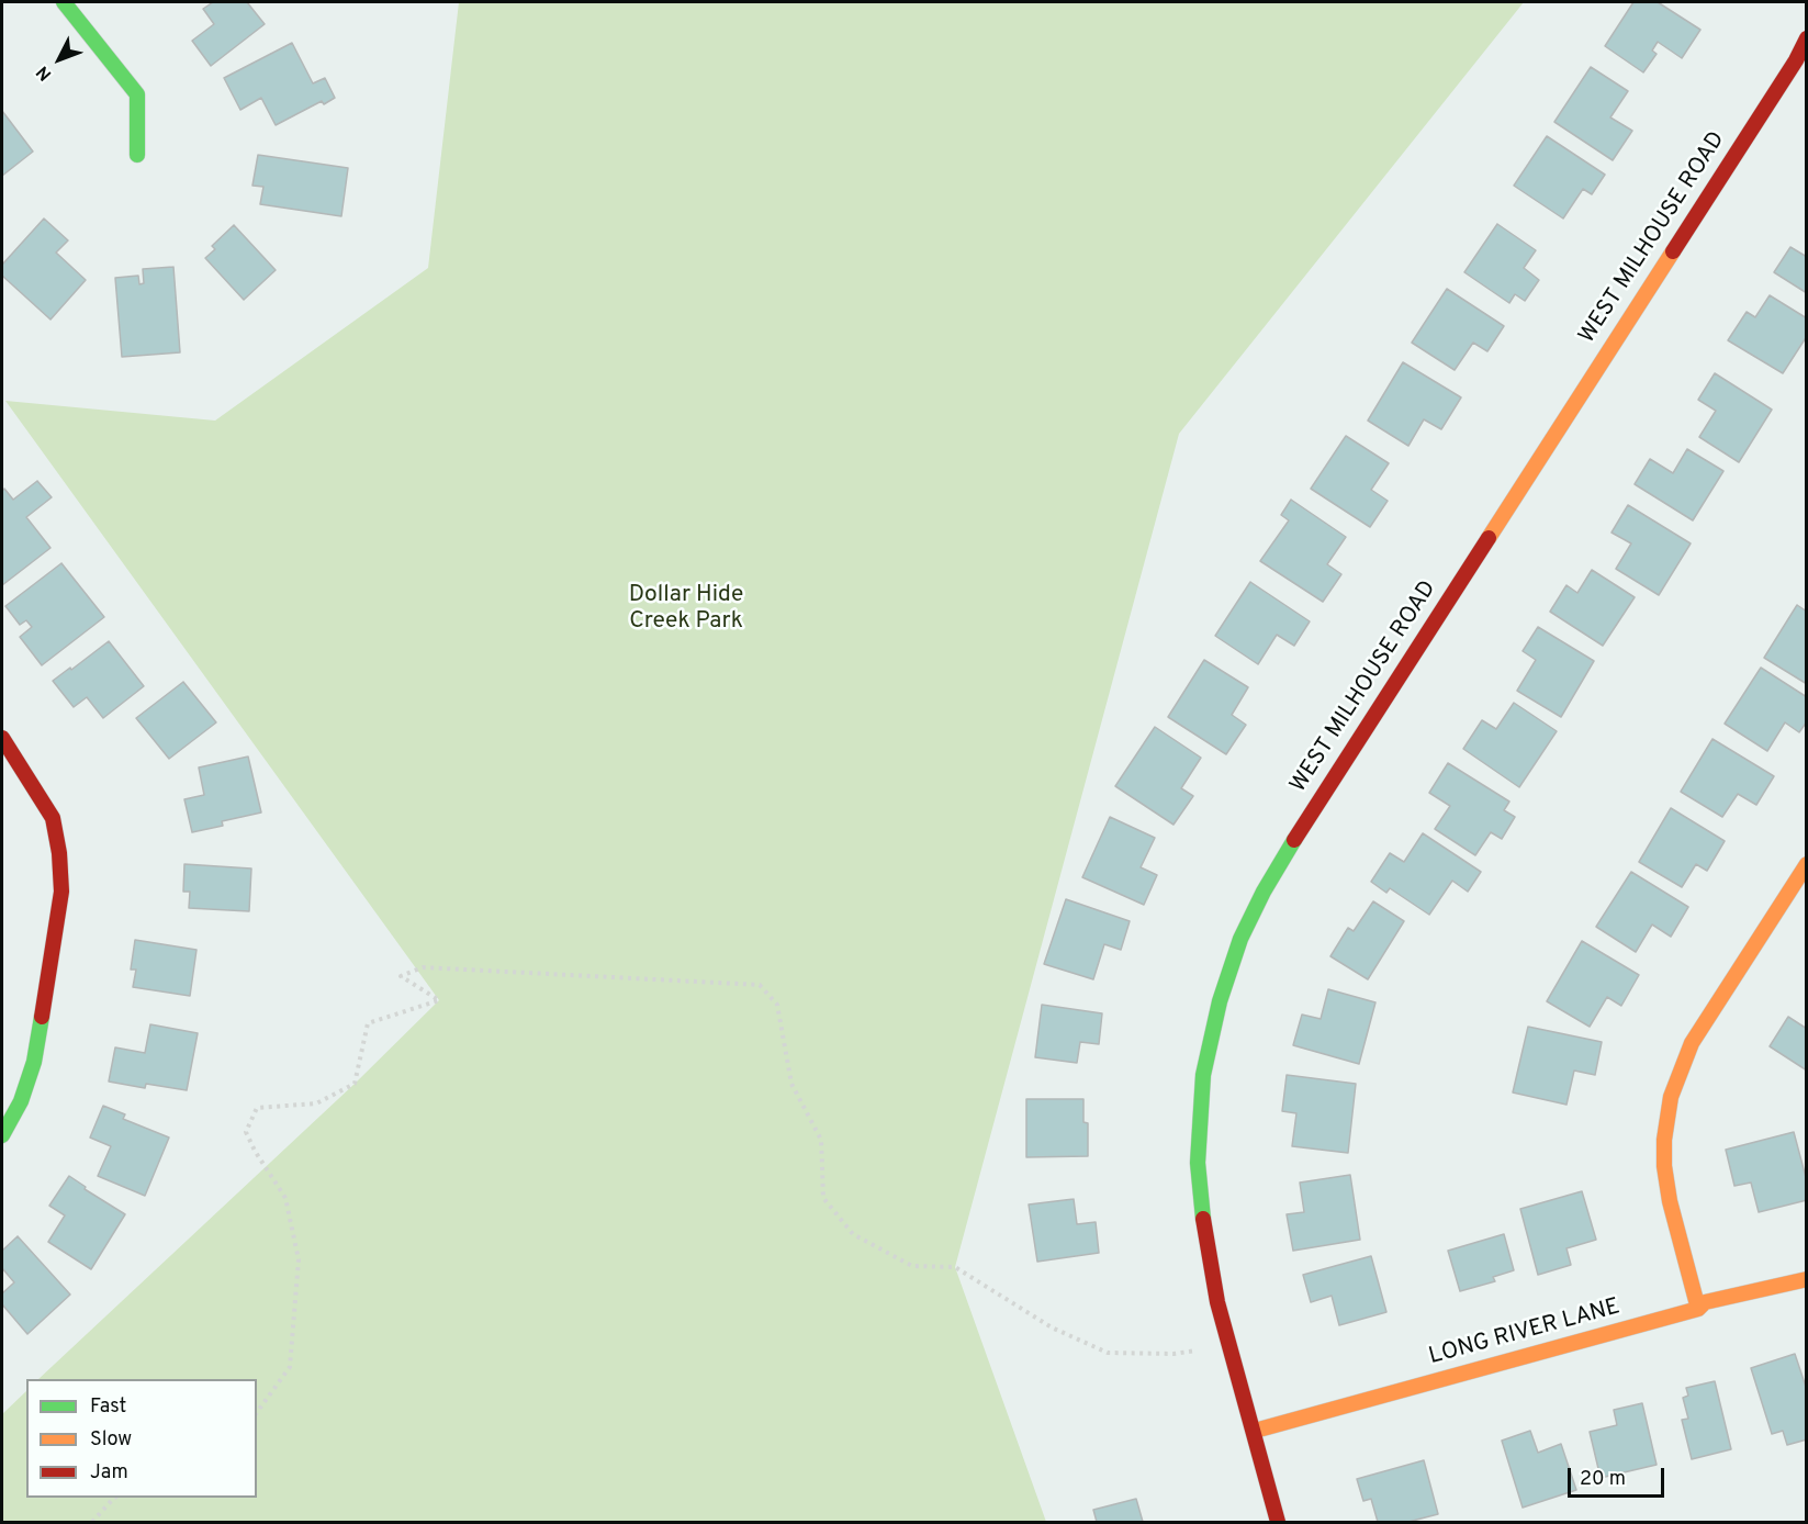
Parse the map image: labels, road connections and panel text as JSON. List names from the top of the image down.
{
  "streets": {
    "street": ["WEST MILHOUSE ROAD", "LONG RIVER LANE"]
  },
  "crossings": [
    ["WEST MILHOUSE ROAD", "LONG RIVER LANE"]
  ],
  "parks": ["Dollar Hide Creek Park"],
  "legend": ["Fast", "Slow", "Jam"],
  "scale_bar": "20 m",
  "north": "bottom left"
}
